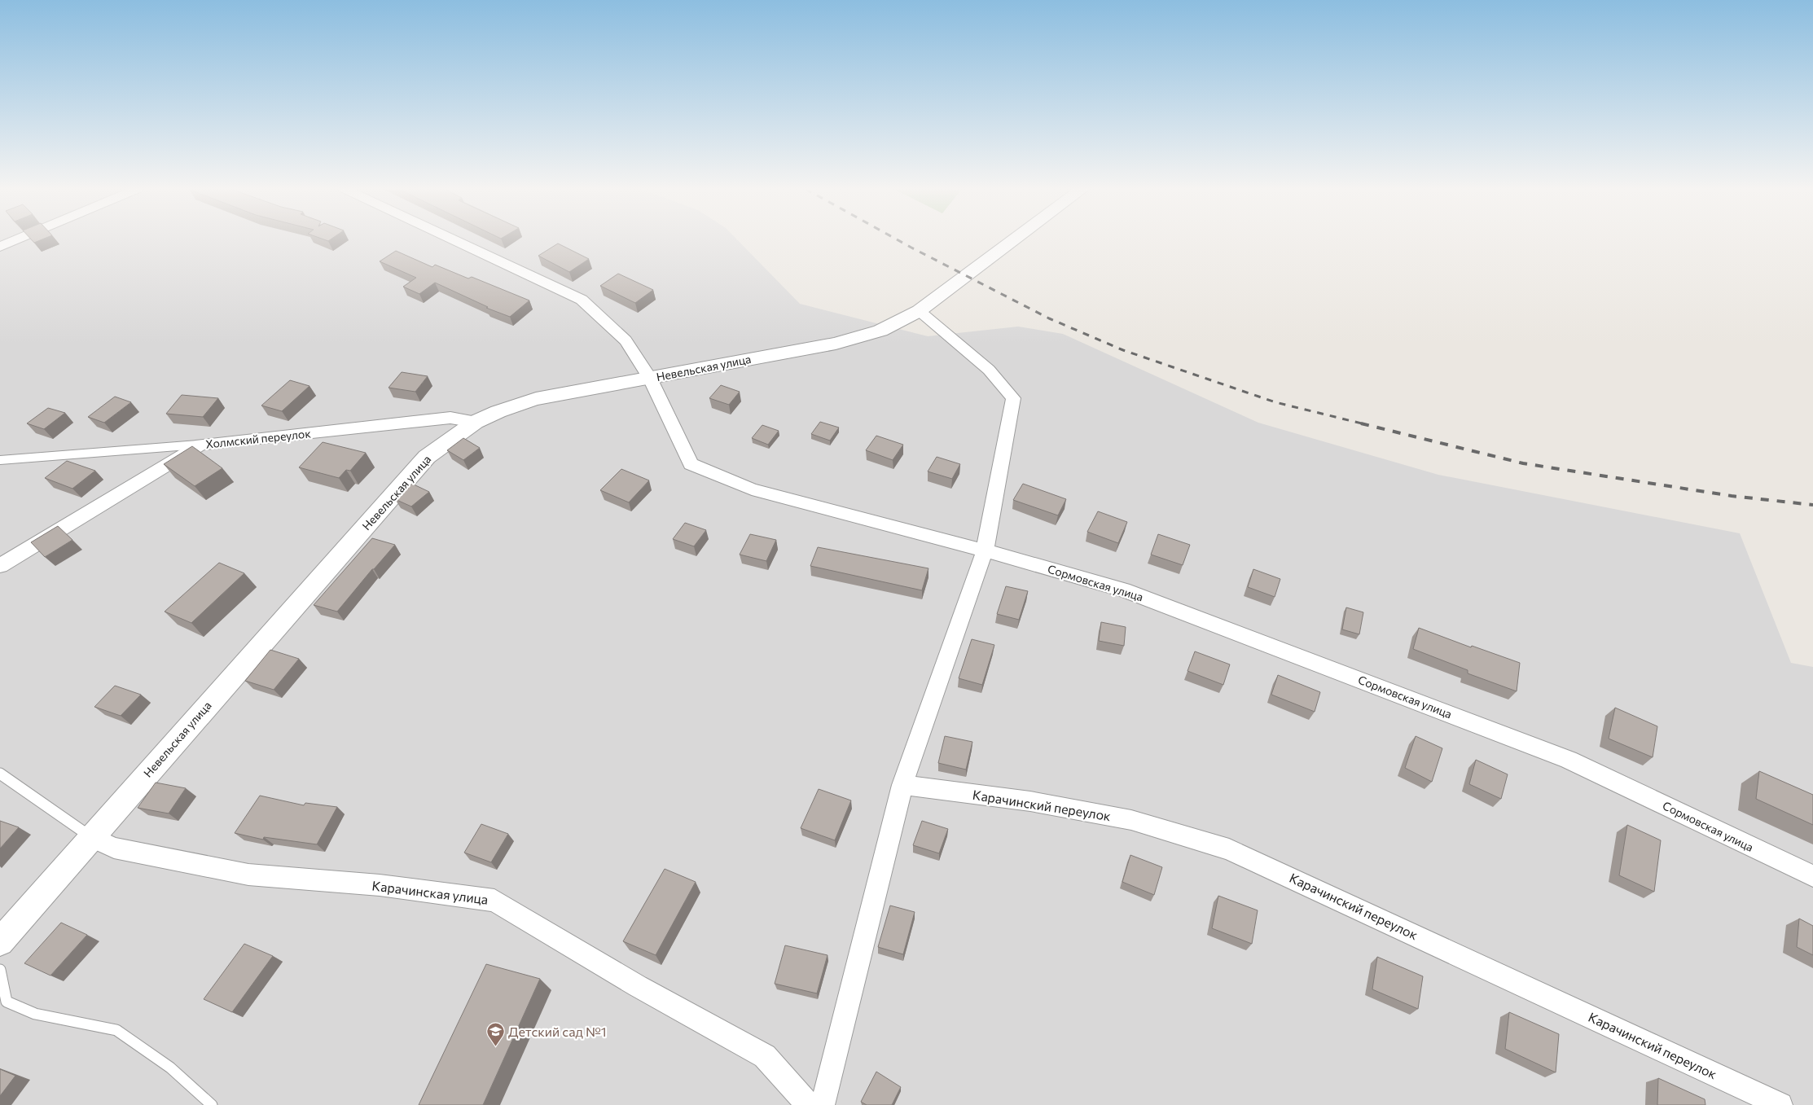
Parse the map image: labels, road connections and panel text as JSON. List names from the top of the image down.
{
  "streets": {
    "street": [
      "Невельская улица",
      "Холмский переулок",
      "Сормовская улица",
      "Карачинский переулок",
      "Карачинская улица"
    ]
  },
  "crossings": [
    ["Невельская улица", "Холмский переулок"],
    ["Невельская улица", "Сормовская улица"],
    ["Невельская улица", "Карачинская улица"]
  ],
  "places": {
    "school or university": ["Детский сад №1"]
  }
}
